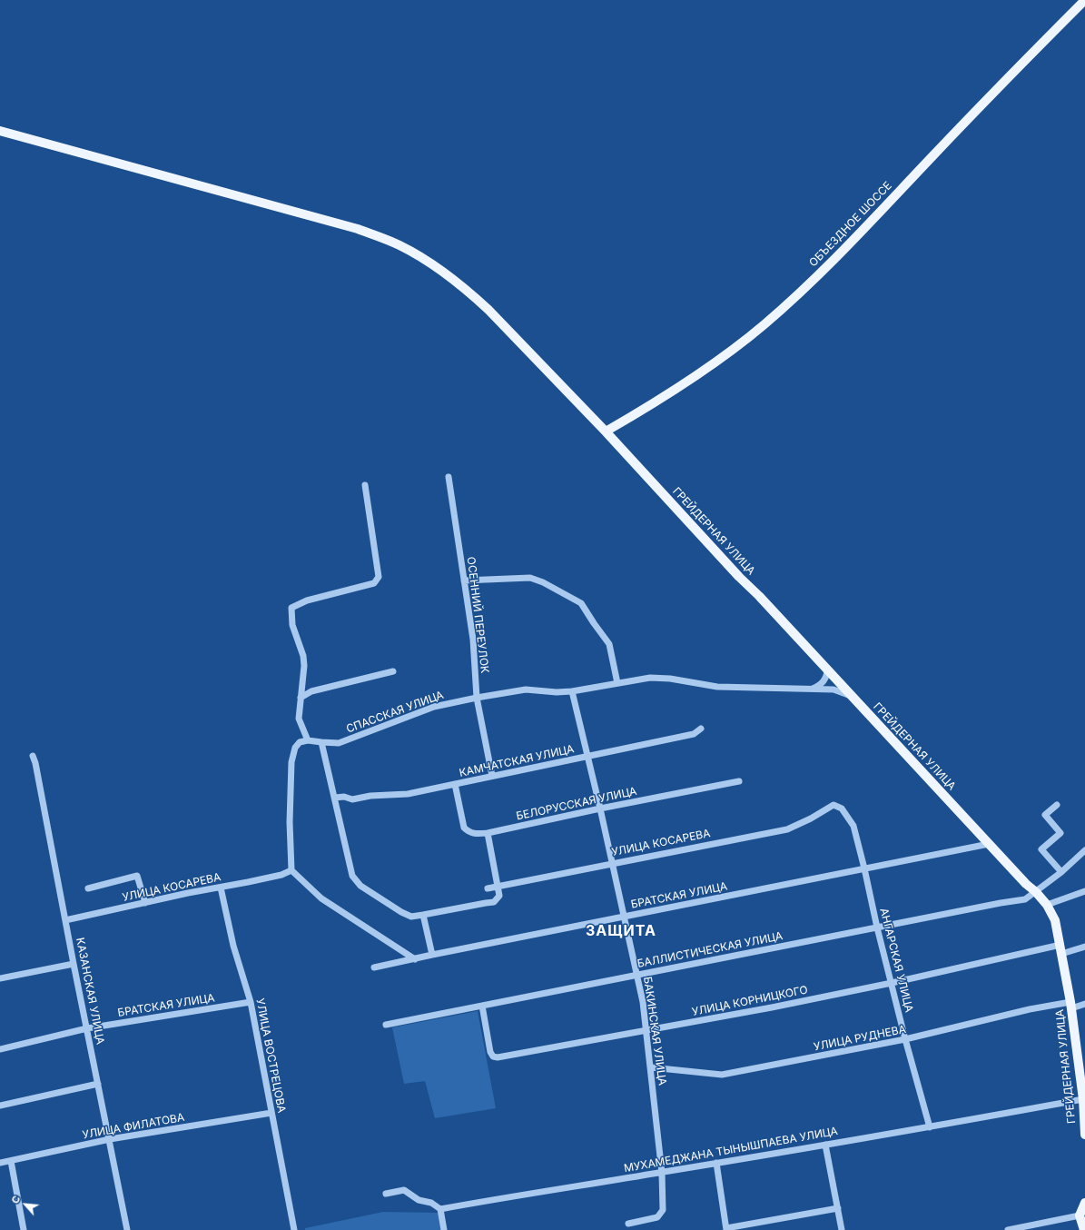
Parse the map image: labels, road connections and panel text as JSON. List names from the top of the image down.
{
  "streets": {
    "main road": ["ОБЪЕЗДНОЕ ШОССЕ", "ГРЕЙДЕРНАЯ УЛИЦА"],
    "street": [
      "ОСЕННИЙ ПЕРЕУЛОК",
      "СПАССКАЯ УЛИЦА",
      "КАМЧАТСКАЯ УЛИЦА",
      "БЕЛОРУССКАЯ УЛИЦА",
      "УЛИЦА КОСАРЕВА",
      "БРАТСКАЯ УЛИЦА",
      "БАЛЛИСТИЧЕСКАЯ УЛИЦА",
      "АНГАРСКАЯ УЛИЦА",
      "КАЗАНСКАЯ УЛИЦА",
      "УЛИЦА КОРНИЦКОГО",
      "БАКИНСКАЯ УЛИЦА",
      "УЛИЦА РУДНЕВА",
      "УЛИЦА ВОСТРЕЦОВА",
      "УЛИЦА ФИЛАТОВА",
      "МУХАМЕДЖАНА ТЫНЫШПАЕВА УЛИЦА"
    ]
  },
  "crossings": [
    ["ОБЪЕЗДНОЕ ШОССЕ", "ГРЕЙДЕРНАЯ УЛИЦА"],
    ["ГРЕЙДЕРНАЯ УЛИЦА", "СПАССКАЯ УЛИЦА"],
    ["ГРЕЙДЕРНАЯ УЛИЦА", "БРАТСКАЯ УЛИЦА"],
    ["ГРЕЙДЕРНАЯ УЛИЦА", "БАЛЛИСТИЧЕСКАЯ УЛИЦА"],
    ["ГРЕЙДЕРНАЯ УЛИЦА", "УЛИЦА КОРНИЦКОГО"],
    ["ГРЕЙДЕРНАЯ УЛИЦА", "УЛИЦА РУДНЕВА"],
    ["ГРЕЙДЕРНАЯ УЛИЦА", "МУХАМЕДЖАНА ТЫНЫШПАЕВА УЛИЦА"],
    ["ОСЕННИЙ ПЕРЕУЛОК", "СПАССКАЯ УЛИЦА"],
    ["ОСЕННИЙ ПЕРЕУЛОК", "КАМЧАТСКАЯ УЛИЦА"],
    ["СПАССКАЯ УЛИЦА", "БАКИНСКАЯ УЛИЦА"],
    ["КАМЧАТСКАЯ УЛИЦА", "БЕЛОРУССКАЯ УЛИЦА"],
    ["КАМЧАТСКАЯ УЛИЦА", "БАКИНСКАЯ УЛИЦА"],
    ["БЕЛОРУССКАЯ УЛИЦА", "БАКИНСКАЯ УЛИЦА"],
    ["УЛИЦА КОСАРЕВА", "АНГАРСКАЯ УЛИЦА"],
    ["УЛИЦА КОСАРЕВА", "КАЗАНСКАЯ УЛИЦА"],
    ["УЛИЦА КОСАРЕВА", "БАКИНСКАЯ УЛИЦА"],
    ["УЛИЦА КОСАРЕВА", "УЛИЦА ВОСТРЕЦОВА"],
    ["БРАТСКАЯ УЛИЦА", "АНГАРСКАЯ УЛИЦА"],
    ["БРАТСКАЯ УЛИЦА", "КАЗАНСКАЯ УЛИЦА"],
    ["БРАТСКАЯ УЛИЦА", "БАКИНСКАЯ УЛИЦА"],
    ["БРАТСКАЯ УЛИЦА", "УЛИЦА ВОСТРЕЦОВА"],
    ["БАЛЛИСТИЧЕСКАЯ УЛИЦА", "АНГАРСКАЯ УЛИЦА"],
    ["БАЛЛИСТИЧЕСКАЯ УЛИЦА", "УЛИЦА КОРНИЦКОГО"],
    ["БАЛЛИСТИЧЕСКАЯ УЛИЦА", "БАКИНСКАЯ УЛИЦА"],
    ["АНГАРСКАЯ УЛИЦА", "УЛИЦА КОРНИЦКОГО"],
    ["АНГАРСКАЯ УЛИЦА", "УЛИЦА РУДНЕВА"],
    ["АНГАРСКАЯ УЛИЦА", "МУХАМЕДЖАНА ТЫНЫШПАЕВА УЛИЦА"],
    ["КАЗАНСКАЯ УЛИЦА", "УЛИЦА ФИЛАТОВА"],
    ["УЛИЦА КОРНИЦКОГО", "БАКИНСКАЯ УЛИЦА"],
    ["БАКИНСКАЯ УЛИЦА", "УЛИЦА РУДНЕВА"],
    ["БАКИНСКАЯ УЛИЦА", "МУХАМЕДЖАНА ТЫНЫШПАЕВА УЛИЦА"],
    ["УЛИЦА ВОСТРЕЦОВА", "УЛИЦА ФИЛАТОВА"]
  ],
  "districts": ["ЗАЩИТА"],
  "north": "top left"
}
